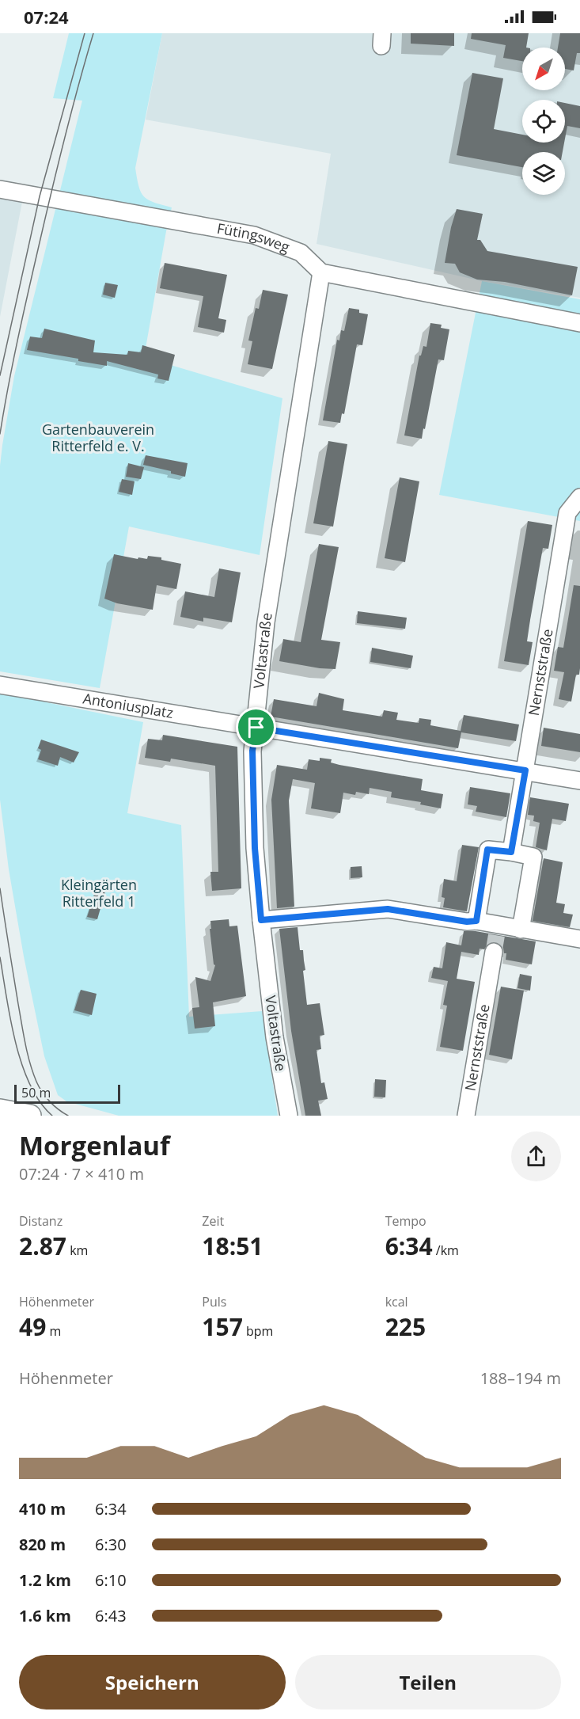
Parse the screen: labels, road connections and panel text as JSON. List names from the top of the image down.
{
  "streets": {
    "street": [
      "Fütingsweg",
      "Voltastraße",
      "Nernststraße",
      "Antoniusplatz"
    ]
  },
  "crossings": [
    ["Fütingsweg", "Voltastraße"],
    ["Voltastraße", "Antoniusplatz"],
    ["Nernststraße", "Antoniusplatz"]
  ],
  "parks": ["Gartenbauverein Ritterfeld e. V.", "Kleingärten Ritterfeld 1"],
  "scale_bar": "50 m",
  "north": "bottom left",
  "page": {
    "status": "07:24",
    "scale": "50 m",
    "heading": ["Morgenlauf", "07:24 · 7 × 410 m"],
    "stats": [
      ["Distanz", "2.87 km"],
      ["Zeit", "18:51"],
      ["Tempo", "6:34 /km"],
      ["Höhenmeter", "49 m"],
      ["Puls", "157 bpm"],
      ["kcal", "225"]
    ],
    "chart": ["Höhenmeter", "188–194 m"],
    "list": [
      {
        "name": "410 m",
        "note": "6:34"
      },
      {
        "name": "820 m",
        "note": "6:30"
      },
      {
        "name": "1.2 km",
        "note": "6:10"
      },
      {
        "name": "1.6 km",
        "note": "6:43"
      }
    ],
    "buttons": ["Speichern", "Teilen"]
  }
}
